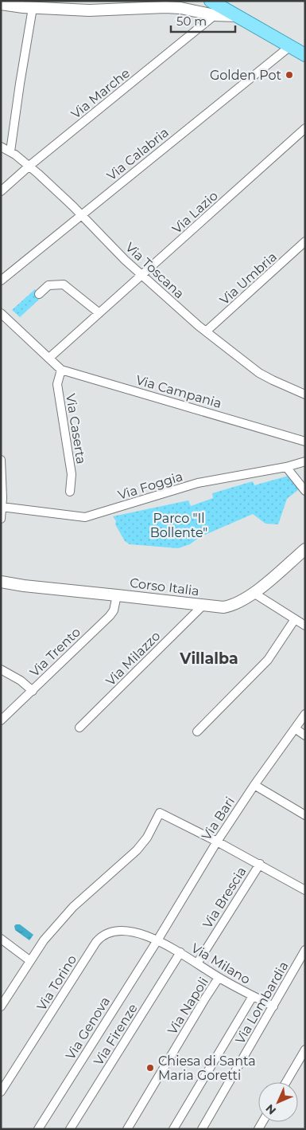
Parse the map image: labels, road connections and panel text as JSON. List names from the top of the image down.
{
  "streets": {
    "street": [
      "Via Marche",
      "Via Calabria",
      "Via Lazio",
      "Via Toscana",
      "Via Umbria",
      "Via Campania",
      "Via Caserta",
      "Via Foggia",
      "Corso Italia",
      "Via Trento",
      "Via Milazzo",
      "Via Bari",
      "Via Brescia",
      "Via Milano",
      "Via Torino",
      "Via Lombardia",
      "Via Napoli",
      "Via Genova",
      "Via Firenze"
    ]
  },
  "crossings": [
    ["Via Marche", "Via Toscana"],
    ["Via Calabria", "Via Toscana"],
    ["Via Lazio", "Via Toscana"],
    ["Via Lazio", "Via Campania"],
    ["Via Toscana", "Via Umbria"],
    ["Via Campania", "Via Caserta"],
    ["Corso Italia", "Via Trento"],
    ["Corso Italia", "Via Milazzo"],
    ["Via Bari", "Via Milano"],
    ["Via Bari", "Via Torino"],
    ["Via Bari", "Via Genova"],
    ["Via Brescia", "Via Milano"],
    ["Via Milano", "Via Torino"],
    ["Via Milano", "Via Lombardia"],
    ["Via Milano", "Via Napoli"],
    ["Via Milano", "Via Genova"],
    ["Via Milano", "Via Firenze"],
    ["Via Torino", "Via Genova"]
  ],
  "districts": ["Villalba"],
  "parks": ["Parco \"Il Bollente\""],
  "places": ["Golden Pot", "Chiesa di Santa Maria Goretti"],
  "scale_bar": "50 m",
  "north": "bottom left"
}
